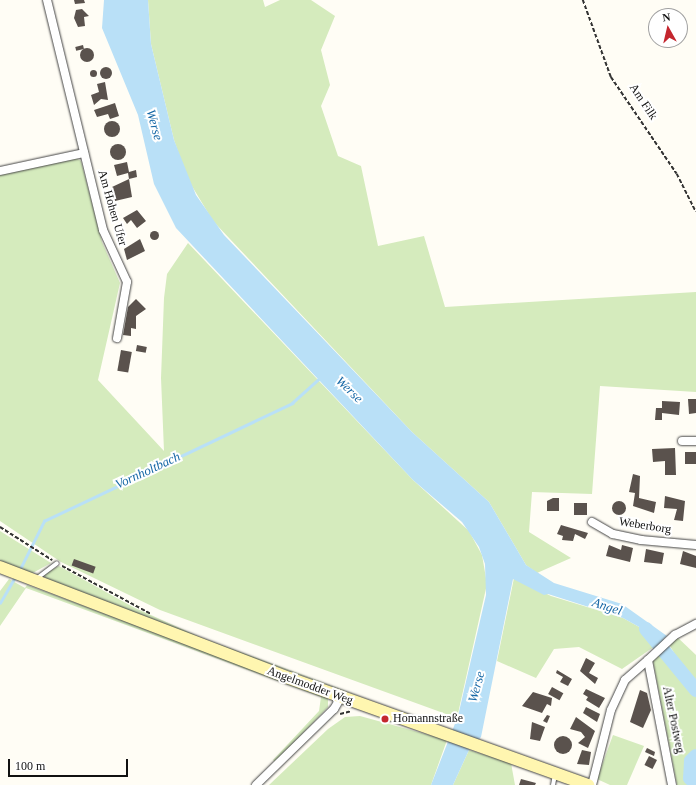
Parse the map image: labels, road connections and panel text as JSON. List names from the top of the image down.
{
  "streets": {
    "street": [
      "Am Hohen Ufer",
      "Weberborg",
      "Angelmodder Weg",
      "Alter Postweg"
    ],
    "path": ["Am Filk"]
  },
  "water": ["Werse", "Vornholtbach", "Angel"],
  "places": ["Homannstraße"],
  "scale_bar": "100 m",
  "north": "top"
}
